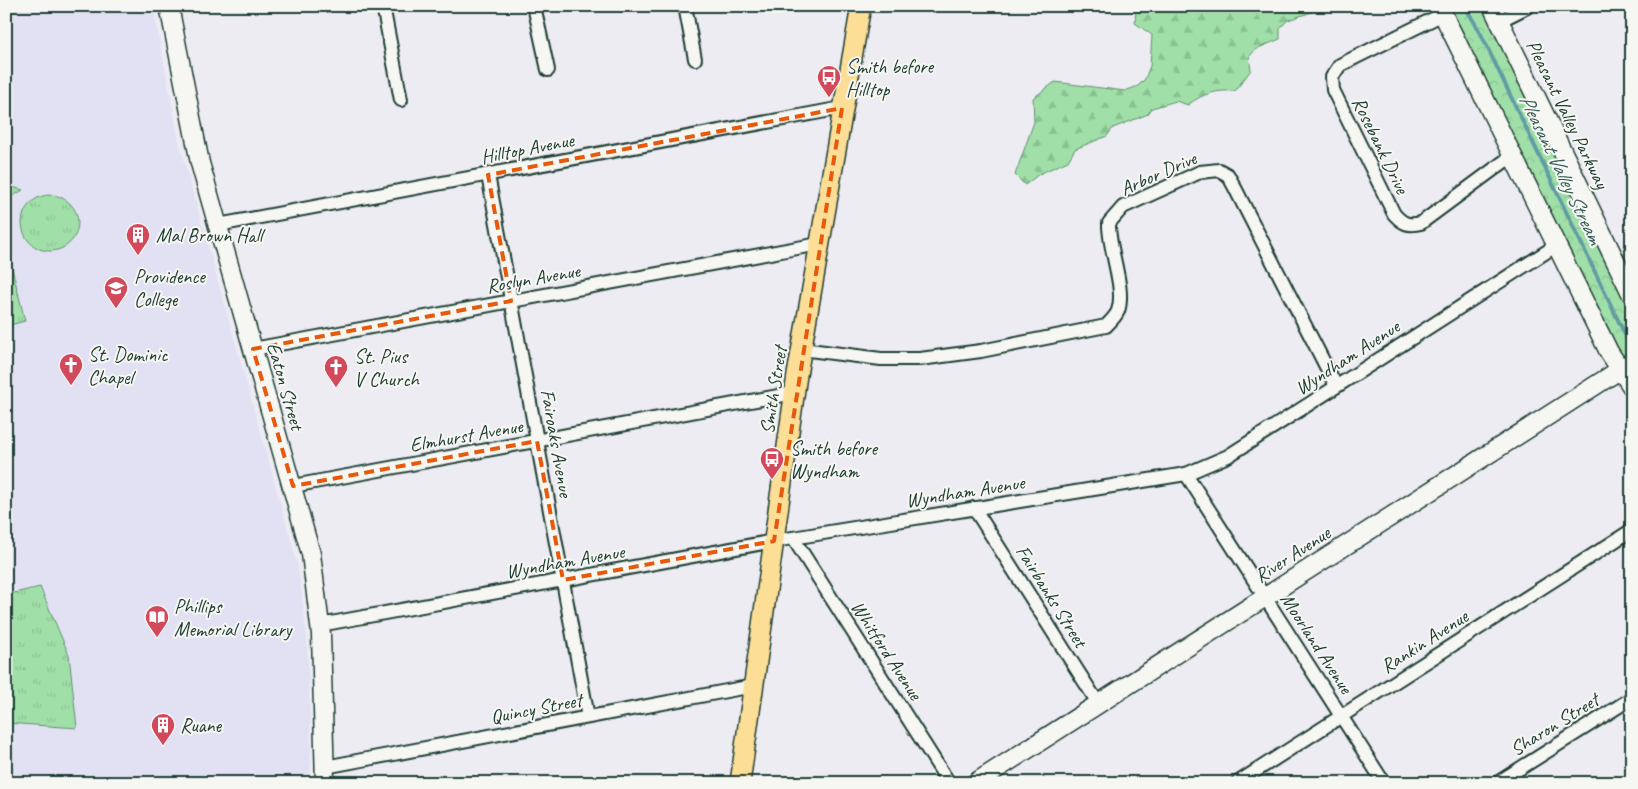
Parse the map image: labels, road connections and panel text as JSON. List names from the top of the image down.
{
  "streets": {
    "main road": ["Smith Street"],
    "street": [
      "Pleasant Valley Parkway",
      "Rosebank Drive",
      "Hilltop Avenue",
      "Arbor Drive",
      "Roslyn Avenue",
      "Wyndham Avenue",
      "Eaton Street",
      "Elmhurst Avenue",
      "Fairoaks Avenue",
      "River Avenue",
      "Fairbanks Street",
      "Rankin Avenue",
      "Moorland Avenue",
      "Whitford Avenue",
      "Quincy Street",
      "Sharon Street"
    ]
  },
  "crossings": [
    ["Hilltop Avenue", "Eaton Street"],
    ["Hilltop Avenue", "Smith Street"],
    ["Hilltop Avenue", "Fairoaks Avenue"],
    ["Arbor Drive", "Wyndham Avenue"],
    ["Arbor Drive", "Smith Street"],
    ["Roslyn Avenue", "Eaton Street"],
    ["Roslyn Avenue", "Smith Street"],
    ["Roslyn Avenue", "Fairoaks Avenue"],
    ["Wyndham Avenue", "Eaton Street"],
    ["Wyndham Avenue", "Smith Street"],
    ["Wyndham Avenue", "Fairoaks Avenue"],
    ["Wyndham Avenue", "Fairbanks Street"],
    ["Wyndham Avenue", "Moorland Avenue"],
    ["Wyndham Avenue", "Whitford Avenue"],
    ["Eaton Street", "Elmhurst Avenue"],
    ["Eaton Street", "Quincy Street"],
    ["Smith Street", "Elmhurst Avenue"],
    ["Smith Street", "Quincy Street"],
    ["Elmhurst Avenue", "Fairoaks Avenue"],
    ["Fairoaks Avenue", "Quincy Street"],
    ["River Avenue", "Fairbanks Street"],
    ["River Avenue", "Moorland Avenue"],
    ["Rankin Avenue", "Moorland Avenue"]
  ],
  "water": ["Pleasant Valley Stream"],
  "places": {
    "bus stop": ["Smith before Hilltop", "Smith before Wyndham"],
    "building": ["Mal Brown Hall", "Ruane"],
    "school or university": ["Providence College"],
    "church": ["St. Dominic Chapel", "St. Pius V Church"],
    "library": ["Phillips Memorial Library"]
  }
}
